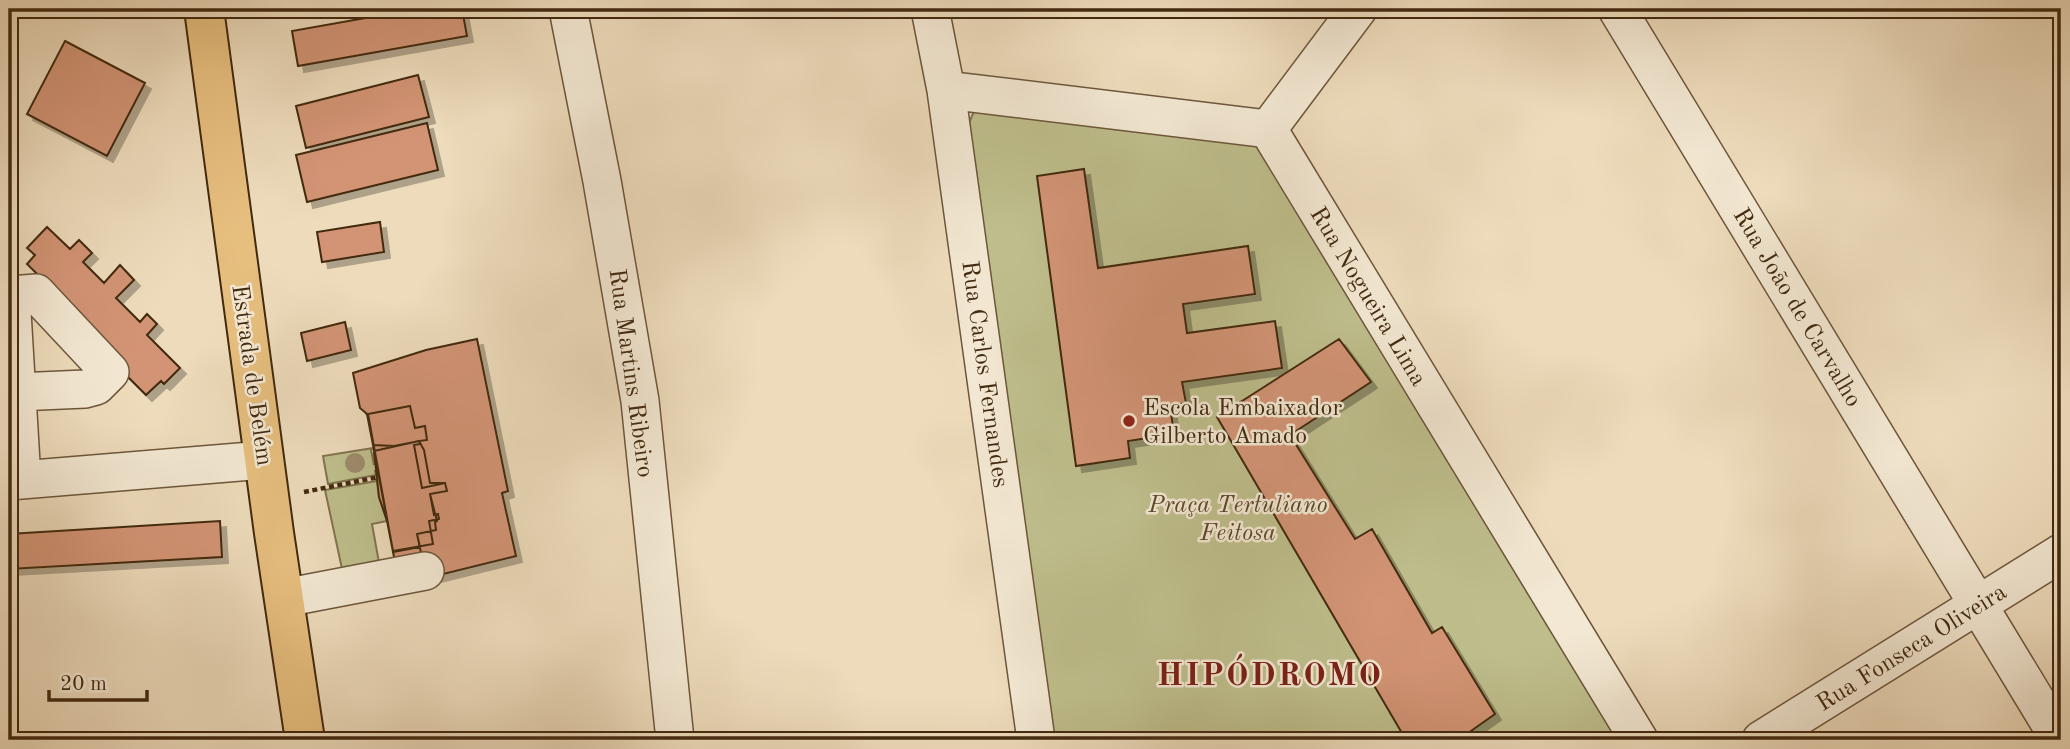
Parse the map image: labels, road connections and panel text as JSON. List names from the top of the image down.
{
  "streets": {
    "main road": ["Estrada de Belém"],
    "street": [
      "Rua Nogueira Lima",
      "Rua João de Carvalho",
      "Rua Martins Ribeiro",
      "Rua Carlos Fernandes",
      "Rua Fonseca Oliveira"
    ]
  },
  "crossings": [
    ["Rua João de Carvalho", "Rua Fonseca Oliveira"]
  ],
  "districts": ["HIPÓDROMO"],
  "parks": ["Praça Tertuliano Feitosa"],
  "places": ["Escola Embaixador Gilberto Amado"],
  "scale_bar": "20 m"
}
